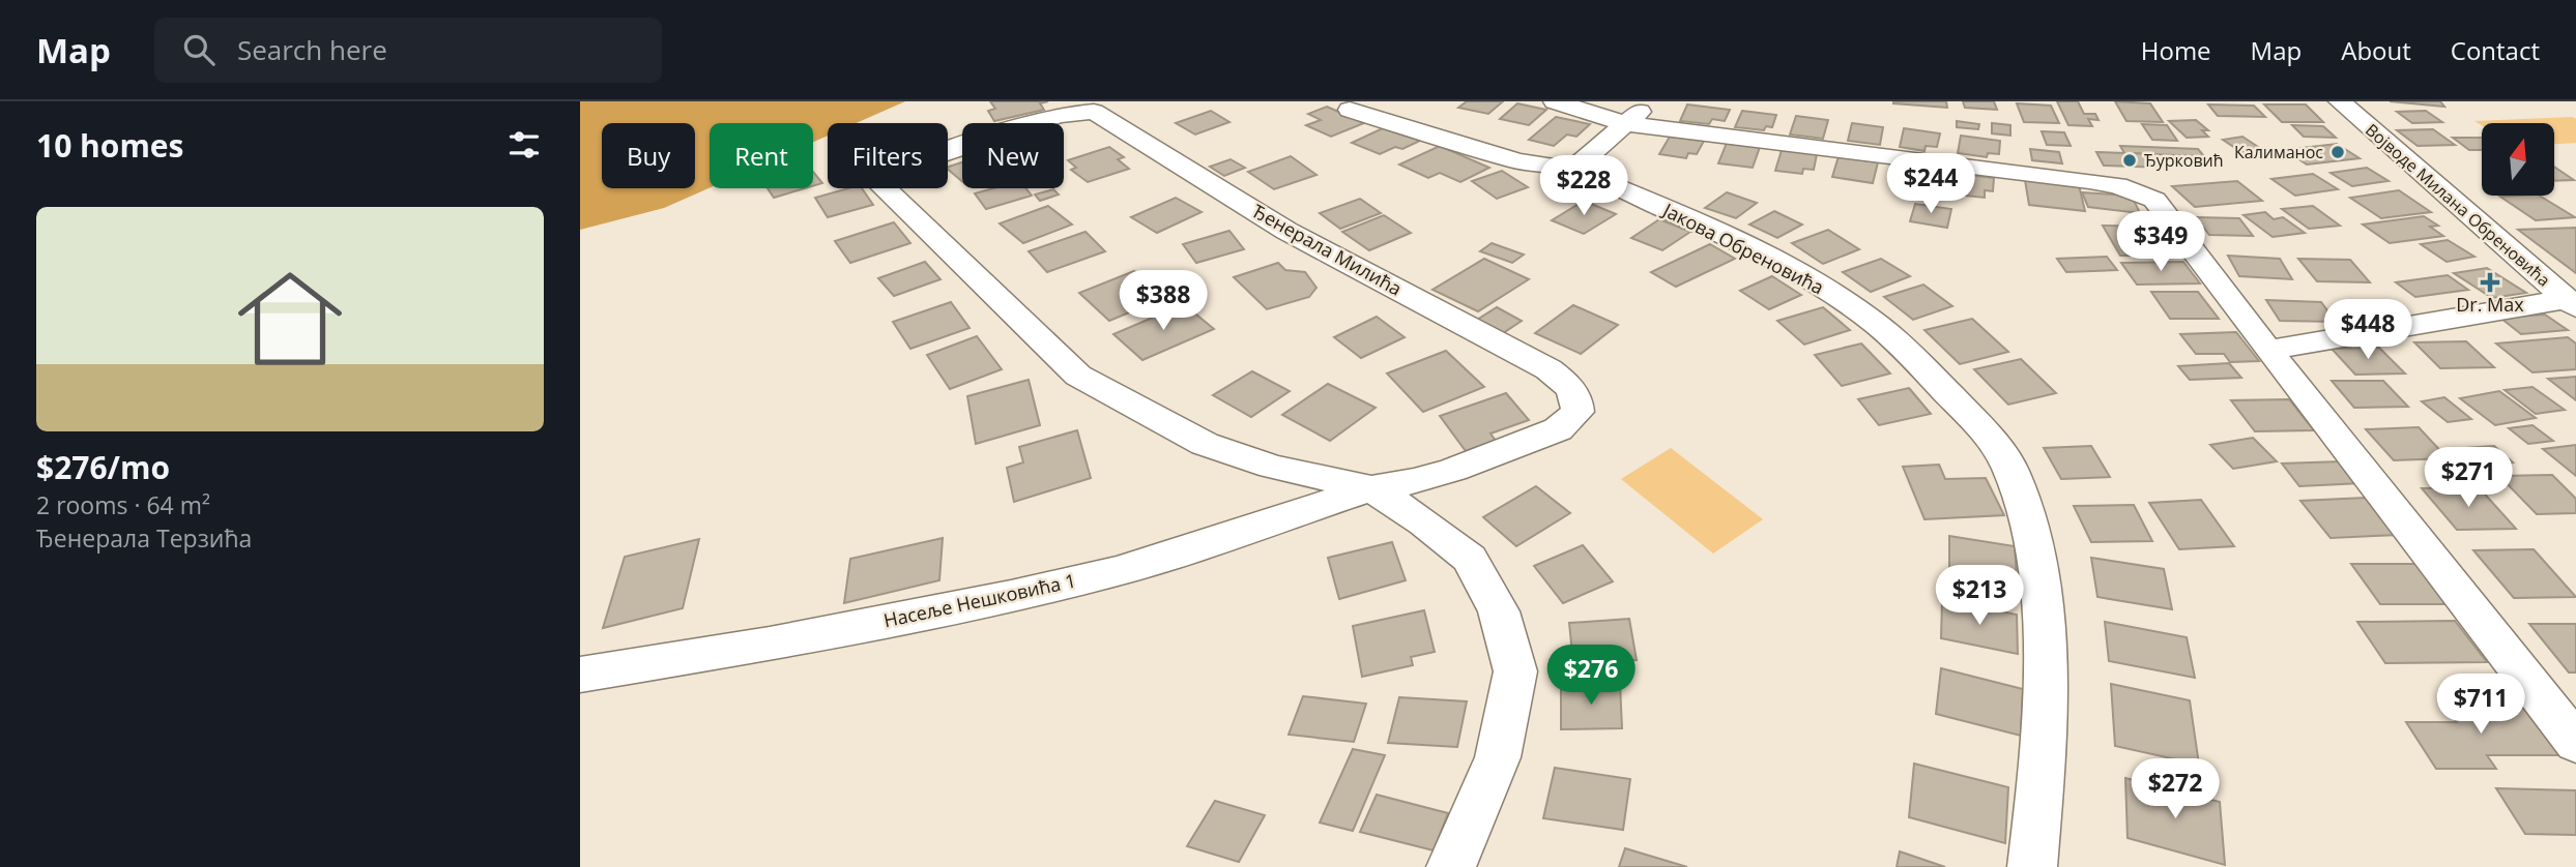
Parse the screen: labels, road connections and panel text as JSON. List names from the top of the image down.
{
  "streets": {
    "street": [
      "Војводе Милана Обреновића",
      "Јакова Обреновића",
      "Ђенерала Милића",
      "Насеље Нешковића 1"
    ]
  },
  "crossings": [
    ["Ђенерала Милића", "Насеље Нешковића 1"]
  ],
  "places": {
    "other": ["Калиманос", "Ђурковић"],
    "health": ["Dr. Max"]
  },
  "north": "top",
  "page": {
    "header": "Map",
    "search": "Search here",
    "nav": [
      "Home",
      "Map",
      "About",
      "Contact"
    ],
    "heading": "10 homes",
    "chip": [
      "Buy",
      "Rent",
      "Filters",
      "New"
    ],
    "price": [
      "$244",
      "$228",
      "$349",
      "$388",
      "$448",
      "$271",
      "$213",
      "$276",
      "$711",
      "$272"
    ],
    "list": [
      {
        "name": "$276/mo",
        "note": "2 rooms · 64 m² · Ђенерала Терзића"
      }
    ]
  }
}
